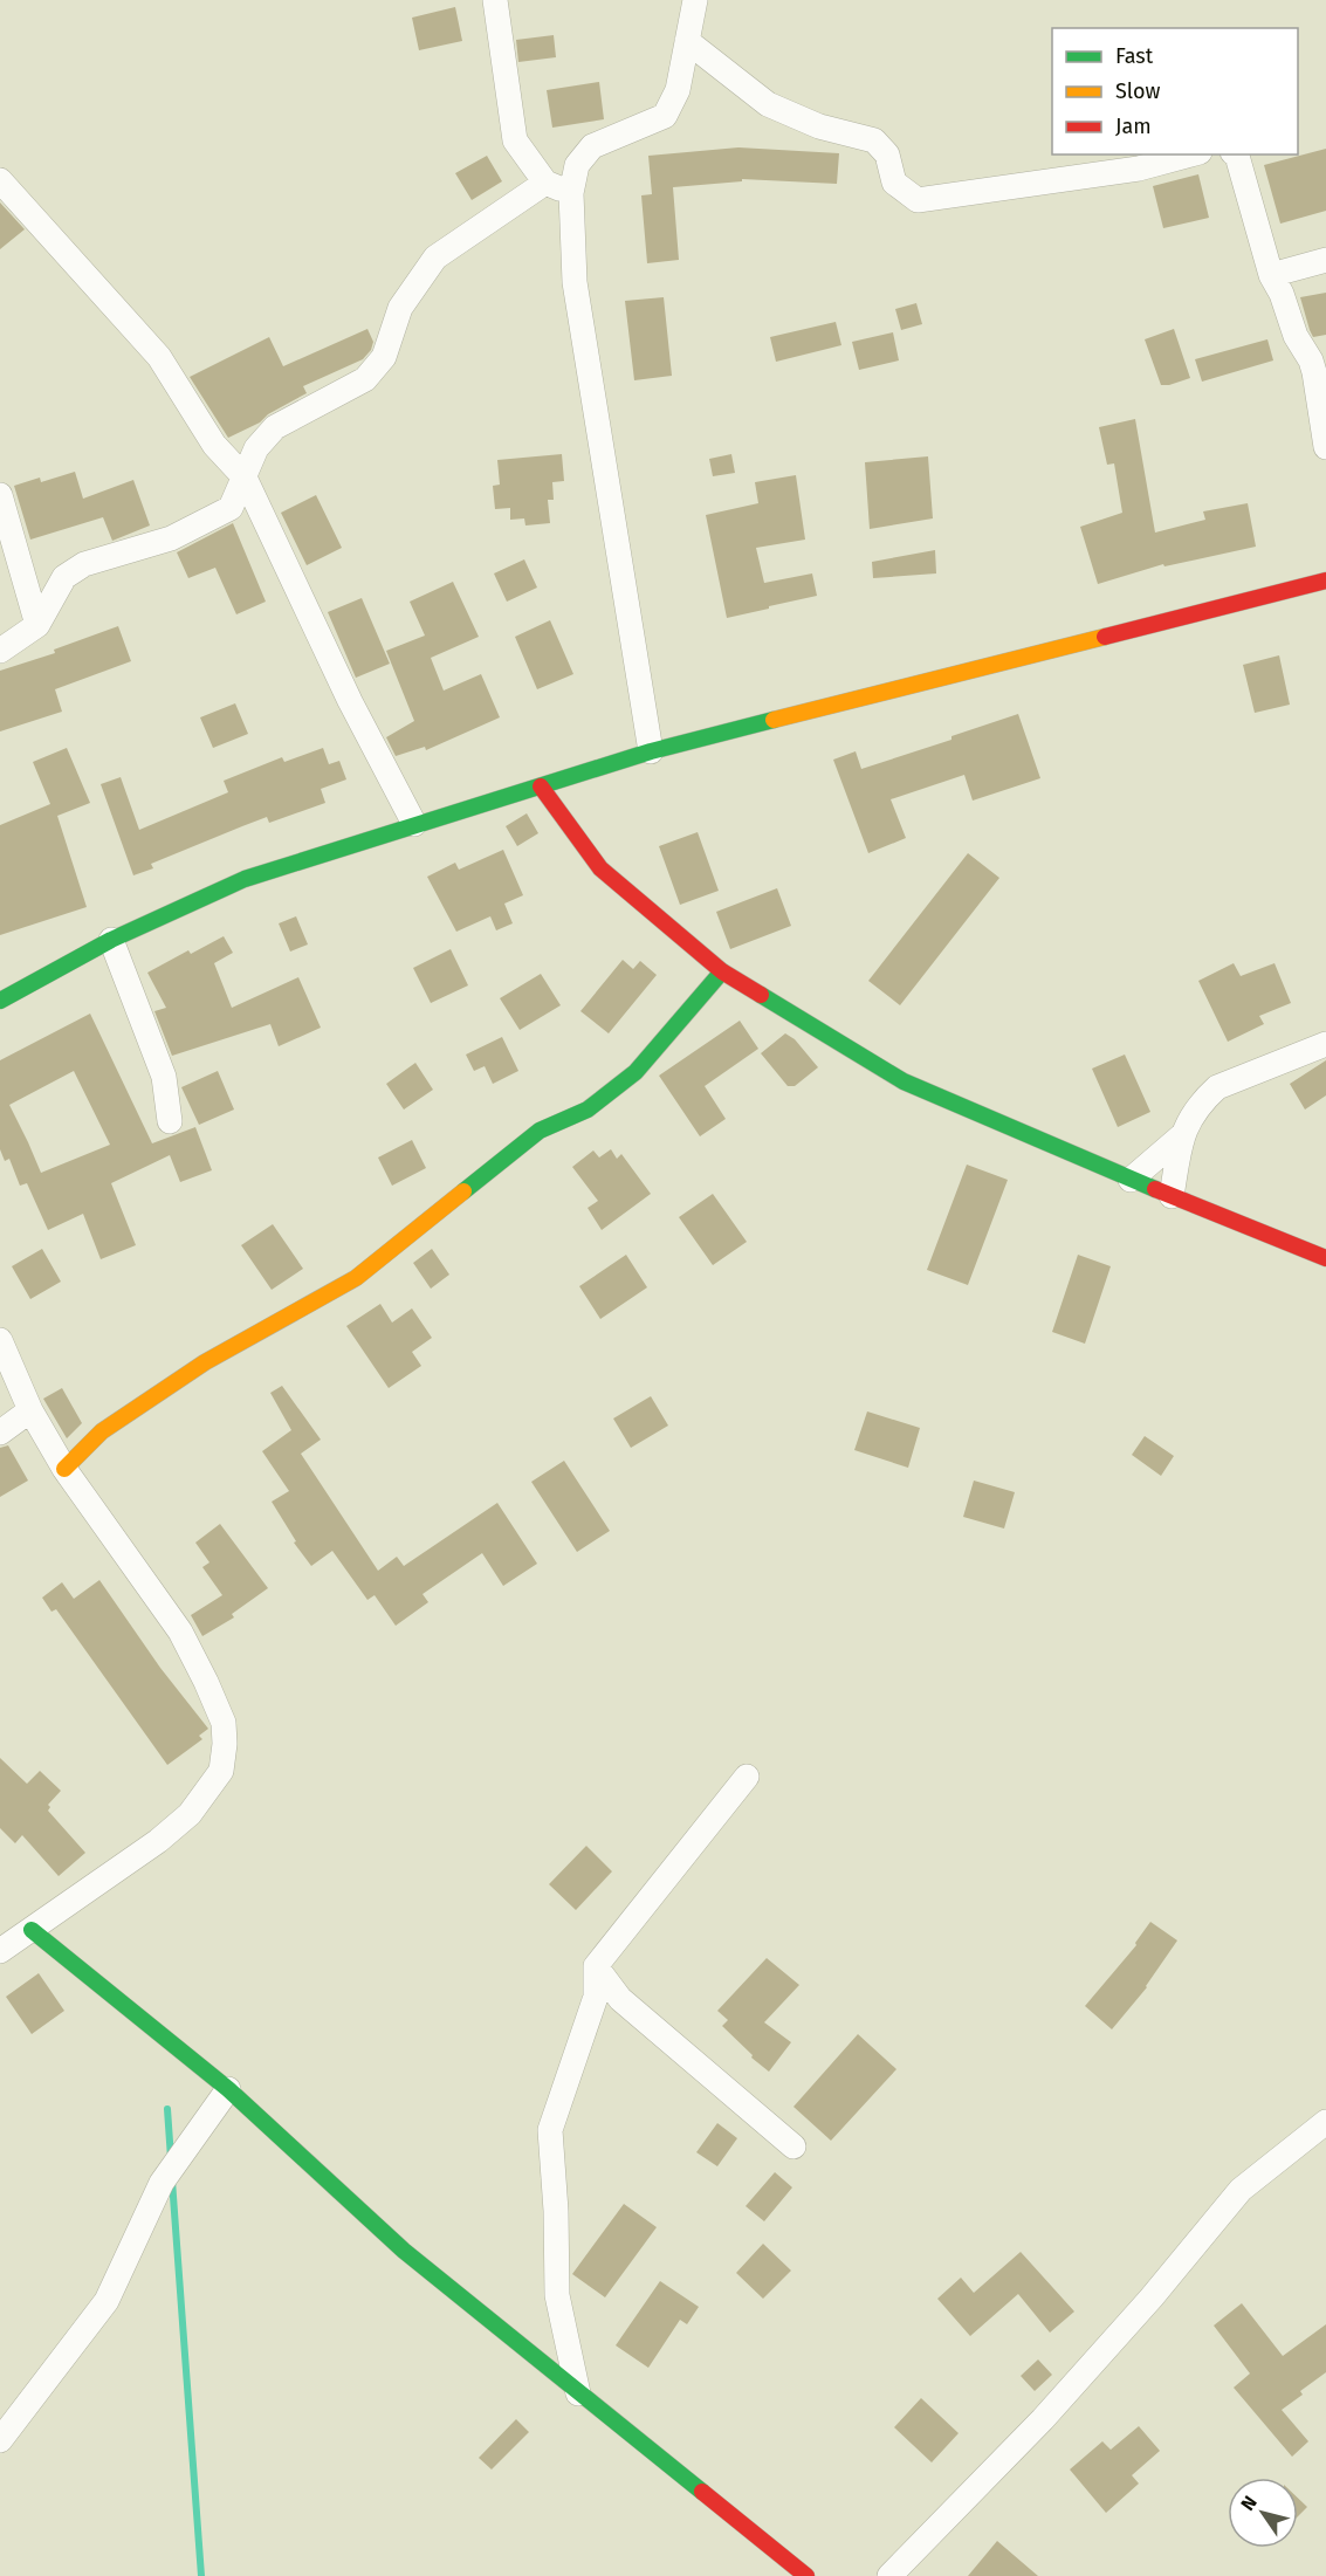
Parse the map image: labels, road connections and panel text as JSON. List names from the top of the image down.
{
  "legend": ["Fast", "Slow", "Jam"],
  "north": "top left"
}
